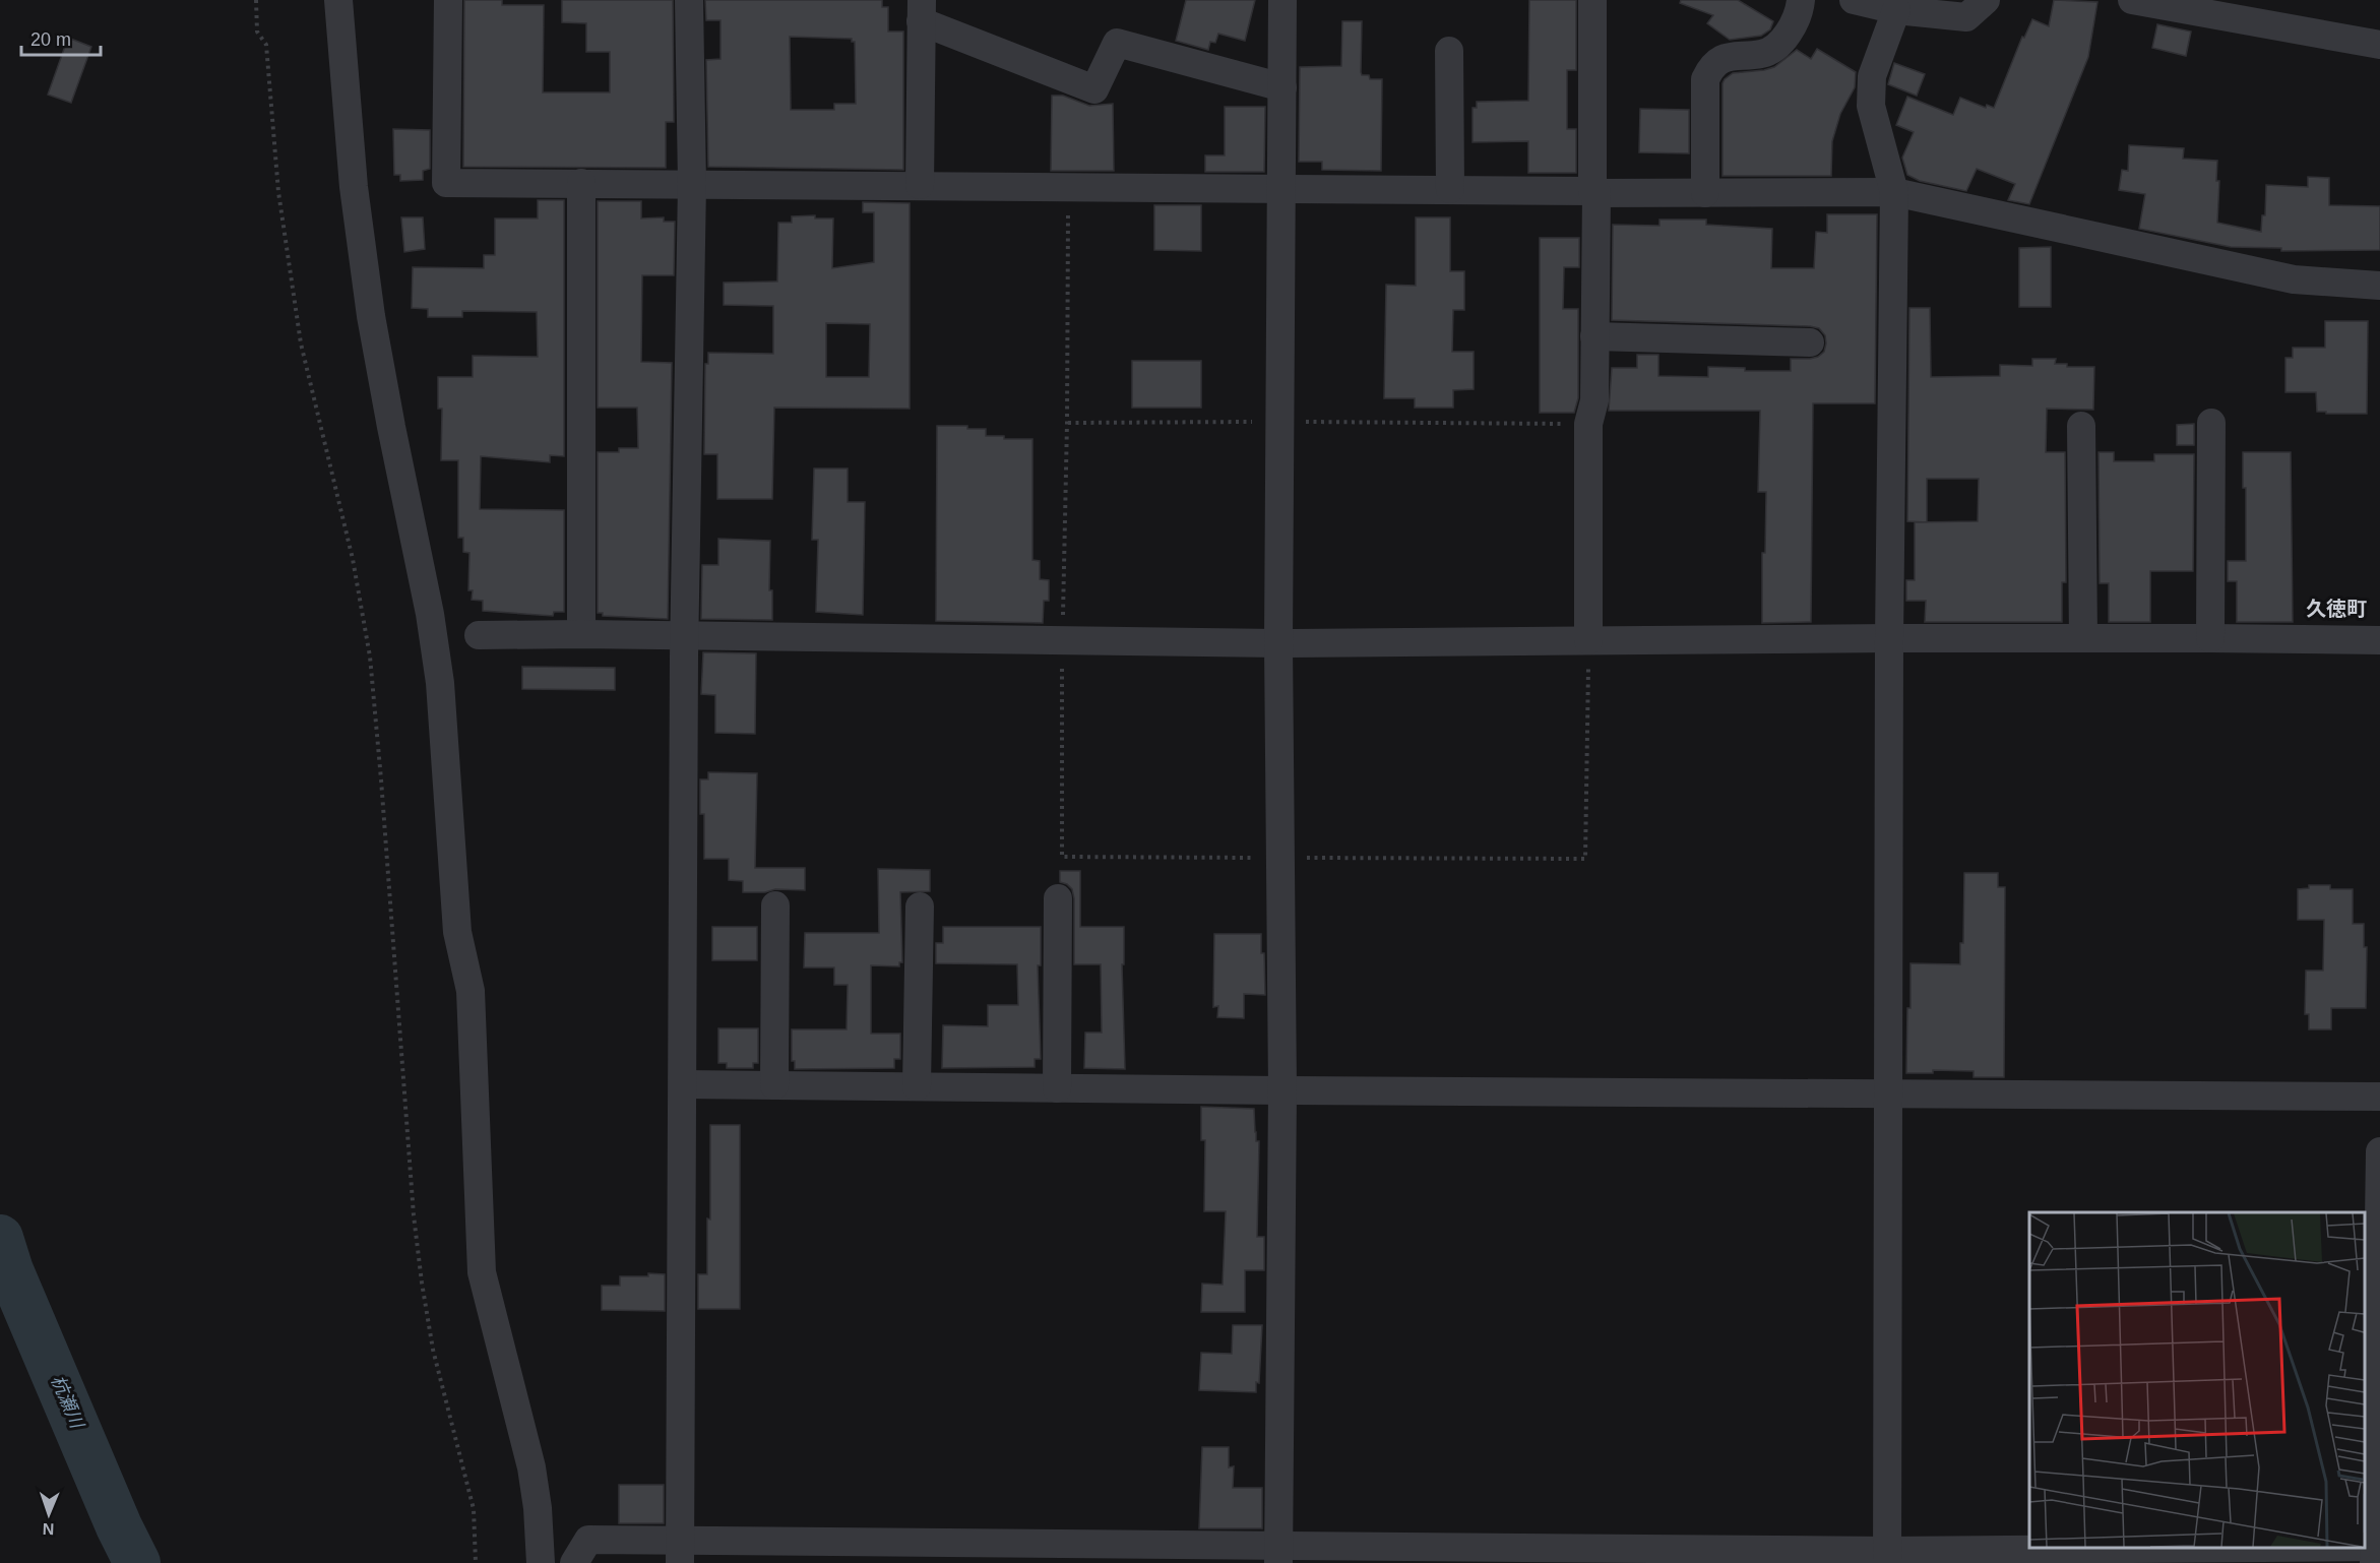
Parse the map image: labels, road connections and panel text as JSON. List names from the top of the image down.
{
  "districts": ["久徳町"],
  "water": ["杭瀬川"],
  "scale_bar": "20 m",
  "north": "bottom"
}
